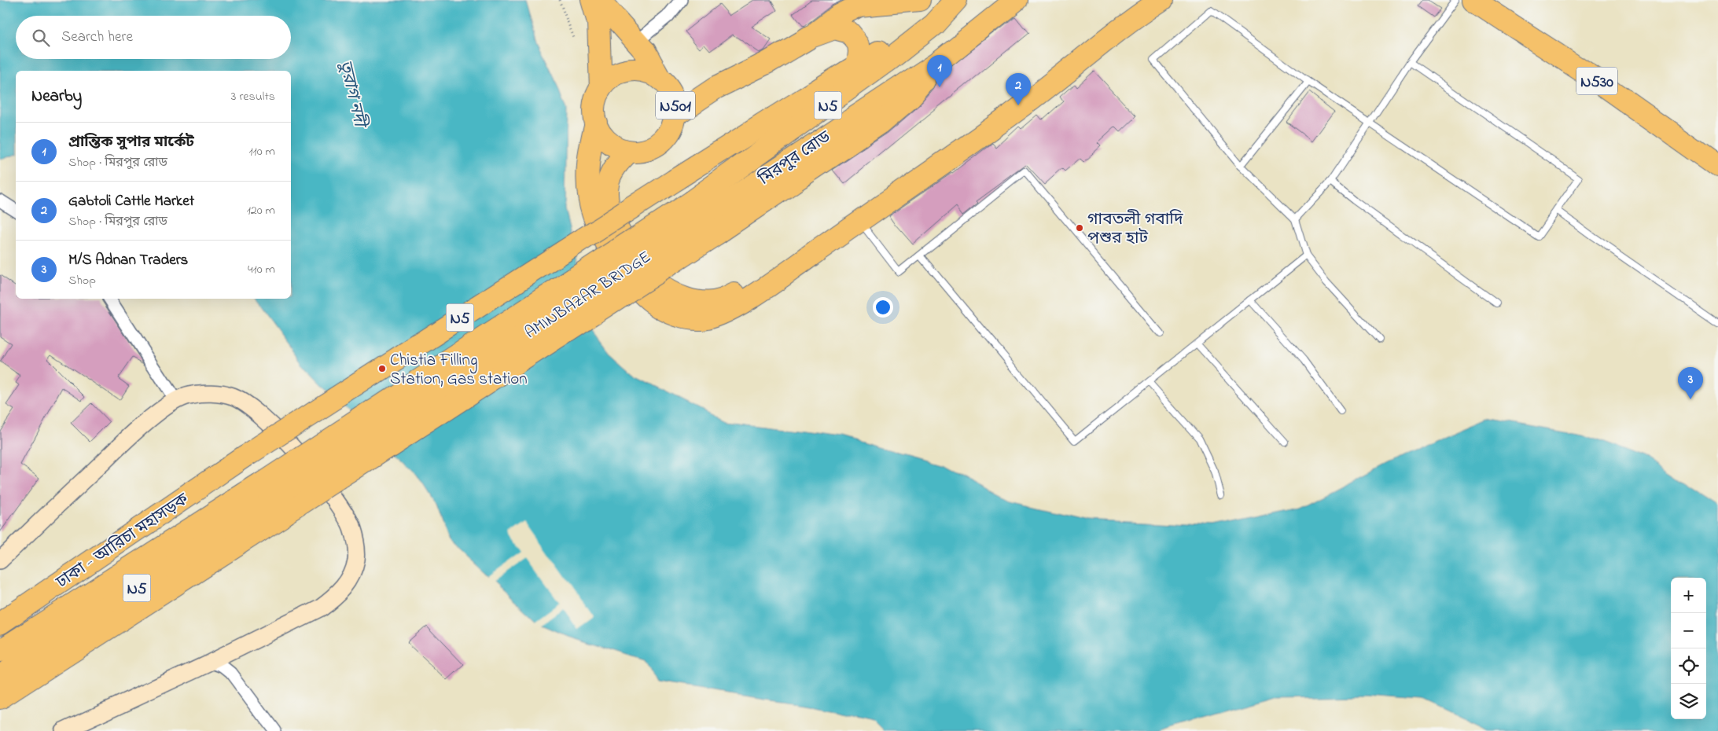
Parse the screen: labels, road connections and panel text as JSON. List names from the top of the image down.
{
  "streets": {
    "highway": [
      "N530",
      "N501",
      "N5",
      "মিরপুর রোড",
      "AMINBAZAR BRIDGE",
      "ঢাকা - আরিচা মহাসড়ক"
    ]
  },
  "crossings": [
    ["N501", "N5"],
    ["N501", "ঢাকা - আরিচা মহাসড়ক"],
    ["N5", "মিরপুর রোড"],
    ["N5", "AMINBAZAR BRIDGE"],
    ["N5", "ঢাকা - আরিচা মহাসড়ক"],
    ["মিরপুর রোড", "AMINBAZAR BRIDGE"],
    ["AMINBAZAR BRIDGE", "ঢাকা - আরিচা মহাসড়ক"]
  ],
  "water": ["তুরাগ নদী"],
  "places": ["গাবতলী গবাদি পশুর হাট", "Chistia Filling Station, Gas station"],
  "page": {
    "search": "Search here",
    "pins": ["1", "2", "3"],
    "heading": ["Nearby", "3 results"],
    "list": [
      {
        "mark": "1",
        "name": "প্রান্তিক সুপার মার্কেট",
        "note": "Shop · মিরপুর রোড",
        "value": "110 m"
      },
      {
        "mark": "2",
        "name": "Gabtoli Cattle Market",
        "note": "Shop · মিরপুর রোড",
        "value": "120 m"
      },
      {
        "mark": "3",
        "name": "M/S Adnan Traders",
        "note": "Shop",
        "value": "410 m"
      }
    ],
    "map_buttons": ["+", "−"]
  }
}
